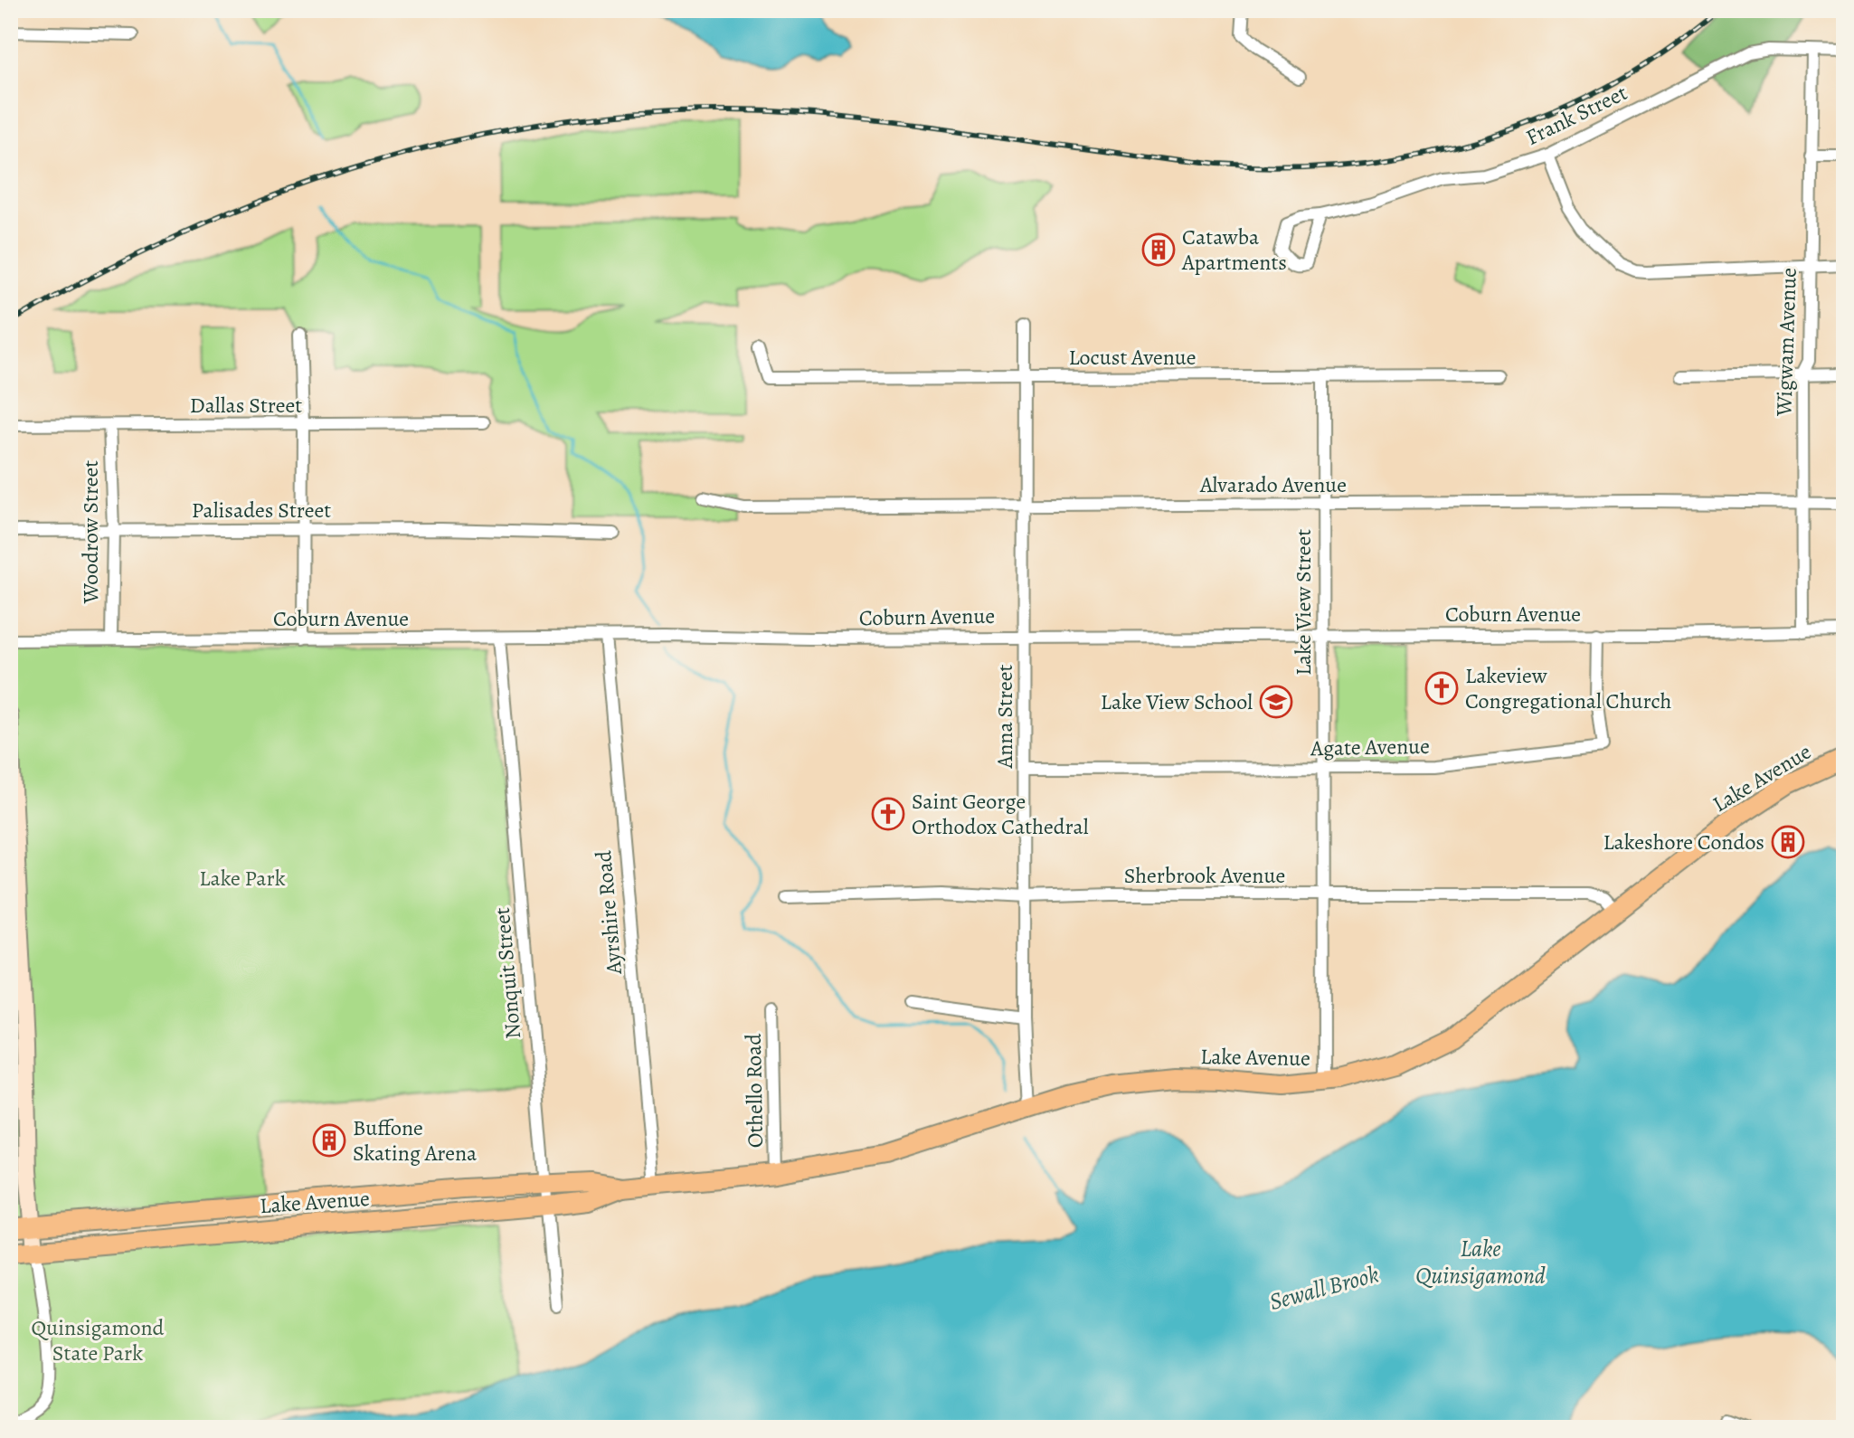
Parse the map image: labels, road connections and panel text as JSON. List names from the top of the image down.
{
  "streets": {
    "main road": ["Lake Avenue"],
    "street": [
      "Frank Street",
      "Wigwam Avenue",
      "Locust Avenue",
      "Dallas Street",
      "Alvarado Avenue",
      "Palisades Street",
      "Woodrow Street",
      "Lake View Street",
      "Coburn Avenue",
      "Anna Street",
      "Agate Avenue",
      "Sherbrook Avenue",
      "Ayrshire Road",
      "Nonquit Street",
      "Othello Road"
    ]
  },
  "crossings": [
    ["Frank Street", "Wigwam Avenue"],
    ["Wigwam Avenue", "Alvarado Avenue"],
    ["Wigwam Avenue", "Coburn Avenue"],
    ["Locust Avenue", "Lake View Street"],
    ["Locust Avenue", "Anna Street"],
    ["Dallas Street", "Woodrow Street"],
    ["Alvarado Avenue", "Lake View Street"],
    ["Alvarado Avenue", "Anna Street"],
    ["Palisades Street", "Woodrow Street"],
    ["Woodrow Street", "Coburn Avenue"],
    ["Lake View Street", "Coburn Avenue"],
    ["Lake View Street", "Agate Avenue"],
    ["Lake View Street", "Sherbrook Avenue"],
    ["Coburn Avenue", "Anna Street"],
    ["Coburn Avenue", "Agate Avenue"],
    ["Coburn Avenue", "Ayrshire Road"],
    ["Coburn Avenue", "Nonquit Street"],
    ["Anna Street", "Agate Avenue"],
    ["Anna Street", "Lake Avenue"],
    ["Anna Street", "Sherbrook Avenue"],
    ["Lake Avenue", "Sherbrook Avenue"],
    ["Lake Avenue", "Ayrshire Road"],
    ["Lake Avenue", "Nonquit Street"],
    ["Lake Avenue", "Othello Road"]
  ],
  "water": ["Lake Quinsigamond", "Sewall Brook"],
  "parks": ["Lake Park", "Quinsigamond State Park"],
  "places": {
    "building": ["Catawba Apartments", "Lakeshore Condos", "Buffone Skating Arena"],
    "church": ["Lakeview Congregational Church", "Saint George Orthodox Cathedral"],
    "school or university": ["Lake View School"]
  }
}
